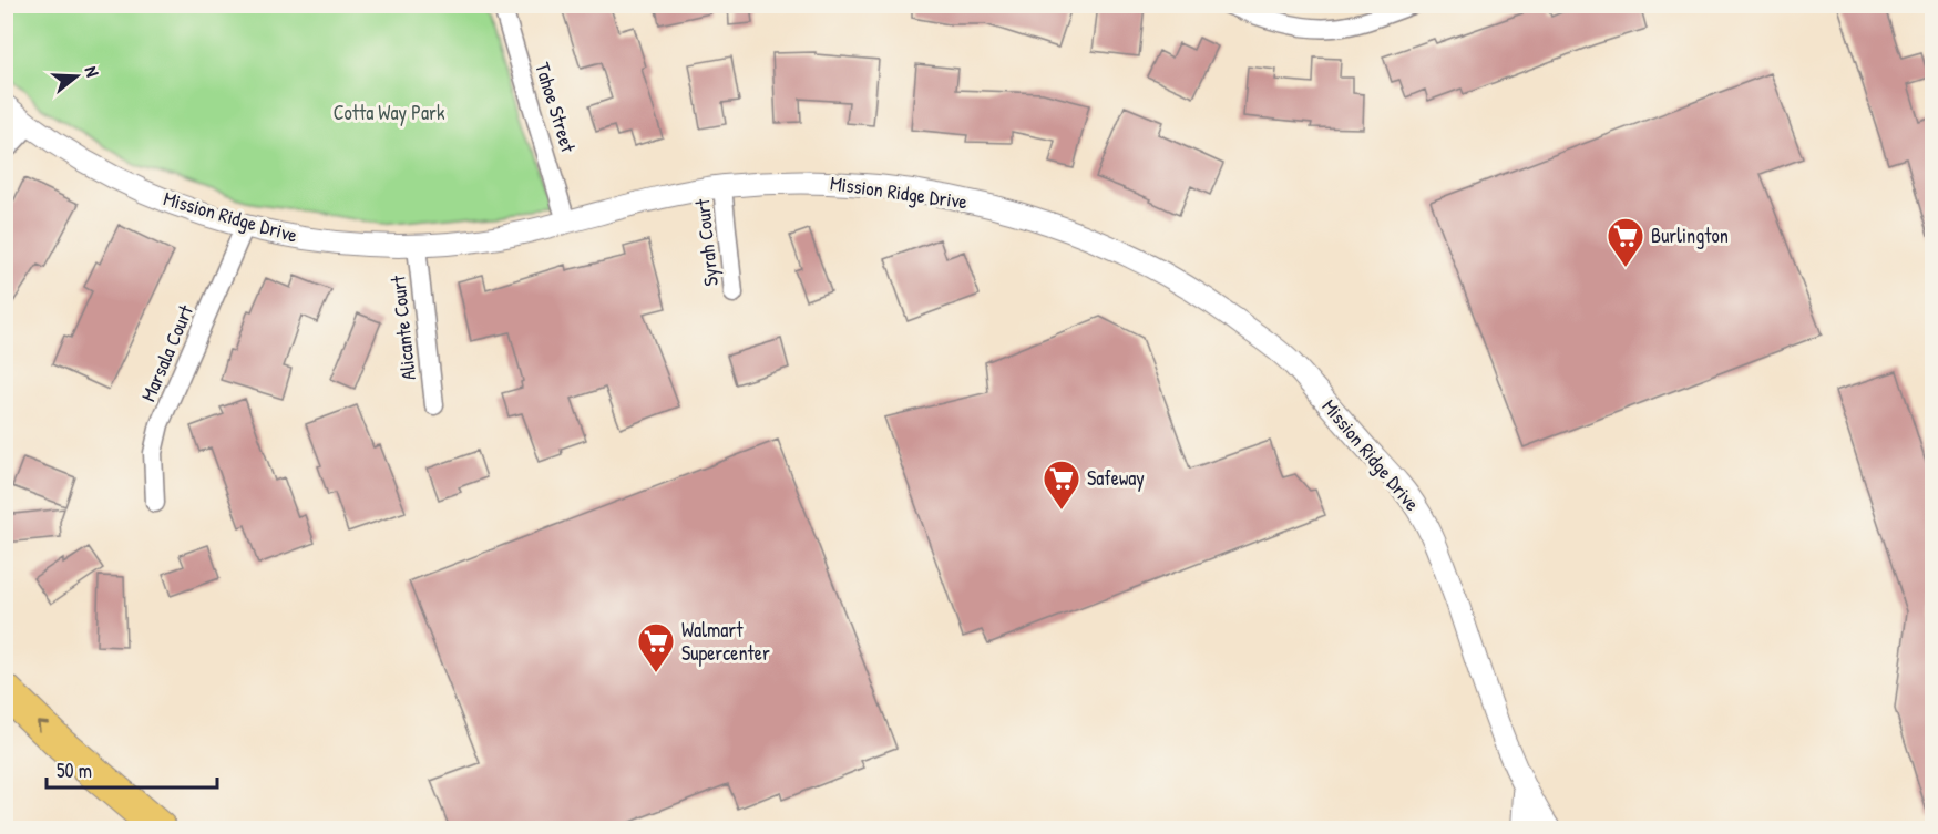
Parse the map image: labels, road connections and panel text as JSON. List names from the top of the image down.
{
  "streets": {
    "street": [
      "Tahoe Street",
      "Mission Ridge Drive",
      "Syrah Court",
      "Alicante Court",
      "Marsala Court"
    ]
  },
  "crossings": [
    ["Tahoe Street", "Mission Ridge Drive"],
    ["Mission Ridge Drive", "Syrah Court"],
    ["Mission Ridge Drive", "Alicante Court"],
    ["Mission Ridge Drive", "Marsala Court"]
  ],
  "parks": ["Cotta Way Park"],
  "places": {
    "supermarket": ["Burlington", "Safeway", "Walmart Supercenter"]
  },
  "scale_bar": "50 m",
  "north": "right"
}
